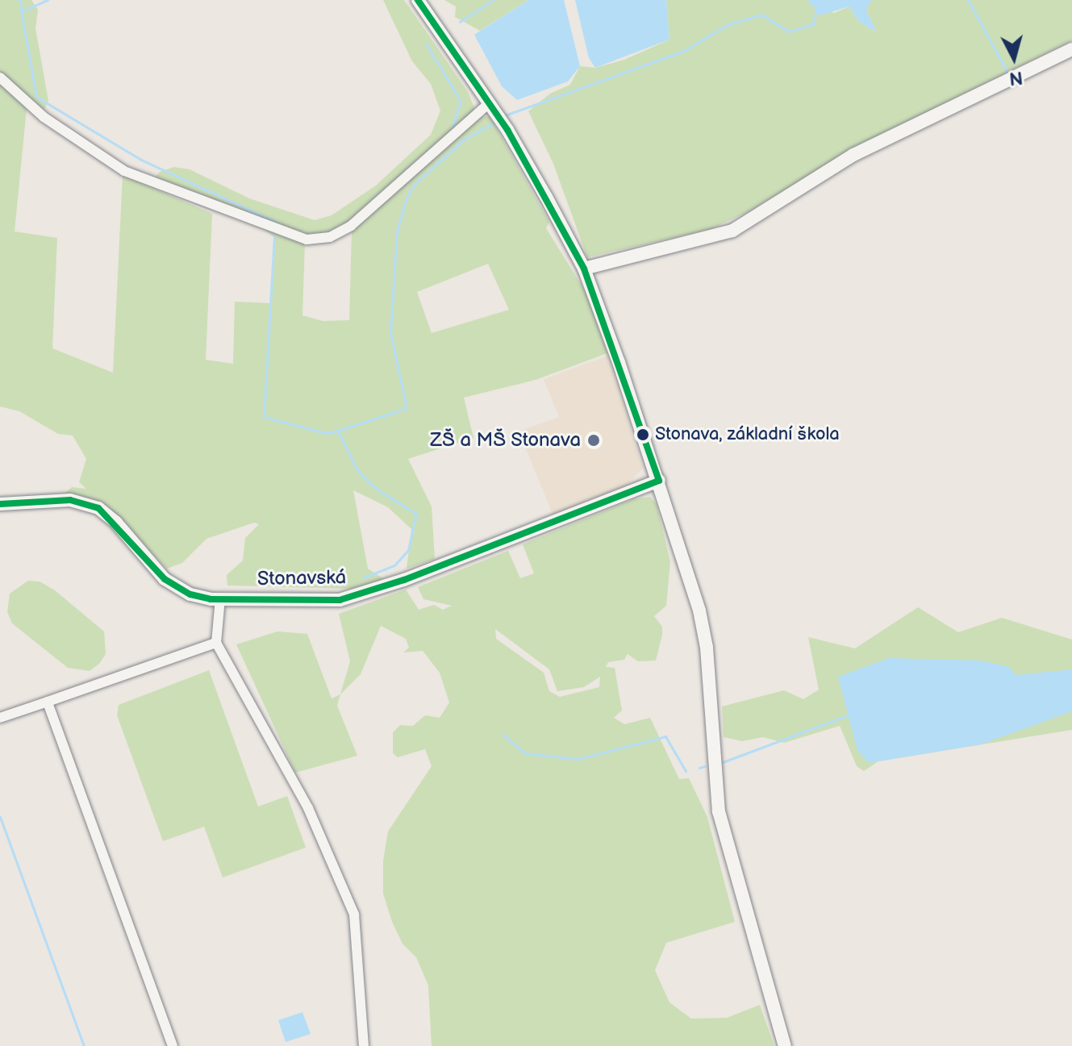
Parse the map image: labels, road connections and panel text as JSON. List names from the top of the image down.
{
  "streets": {
    "street": ["Stonavská"]
  },
  "places": ["Stonava, základní škola", "ZŠ a MŠ Stonava"],
  "north": "bottom"
}
